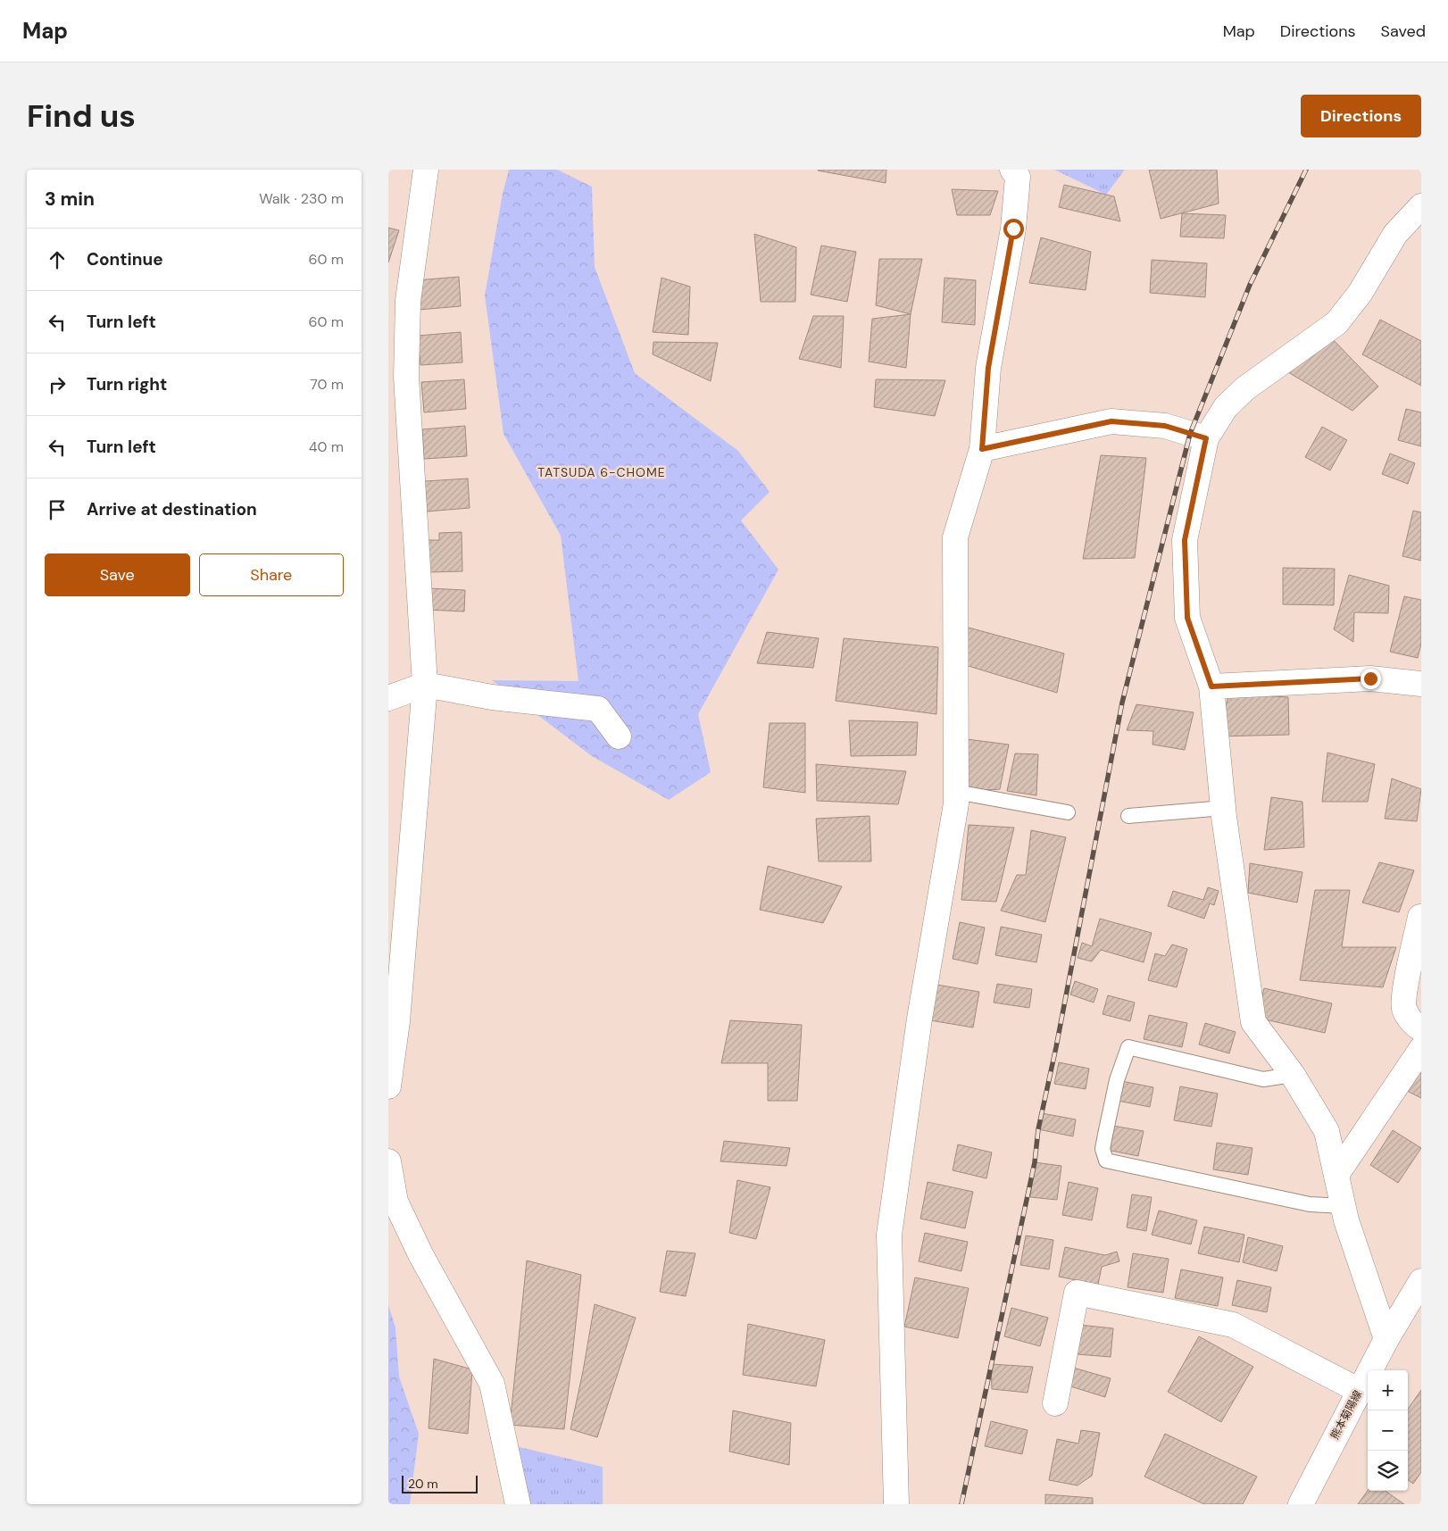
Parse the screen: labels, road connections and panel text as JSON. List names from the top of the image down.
{
  "streets": {
    "street": ["熊本菊陽線"]
  },
  "districts": ["TATSUDA 6-CHOME"],
  "scale_bar": "20 m",
  "page": {
    "header": "Map",
    "nav": ["Map", "Directions", "Saved"],
    "buttons": [
      "Directions",
      ["Save", "Share"]
    ],
    "title": "Find us",
    "heading": ["3 min", "Walk · 230 m"],
    "list": [
      ["Continue", "60 m"],
      ["Turn left", "60 m"],
      ["Turn right", "70 m"],
      ["Turn left", "40 m"],
      "Arrive at destination"
    ],
    "map_buttons": ["+", "−"],
    "scale": "20 m"
  }
}
